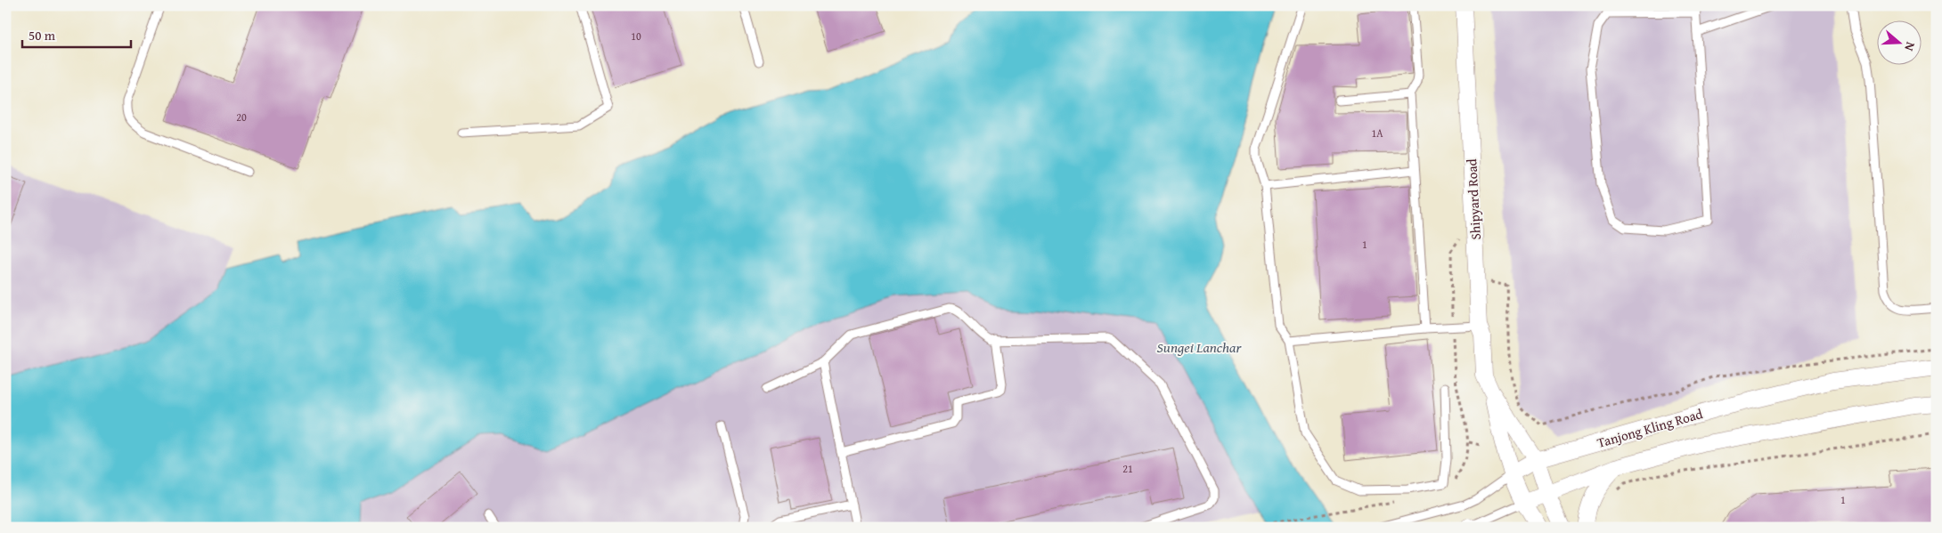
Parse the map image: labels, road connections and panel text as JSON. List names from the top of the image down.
{
  "streets": {
    "street": ["Shipyard Road", "Tanjong Kling Road"]
  },
  "crossings": [
    ["Shipyard Road", "Tanjong Kling Road"]
  ],
  "water": ["Sungei Lanchar"],
  "house_numbers": [
    "10",
    "20",
    "1A",
    "1",
    "21",
    "1"
  ],
  "scale_bar": "50 m",
  "north": "right"
}
